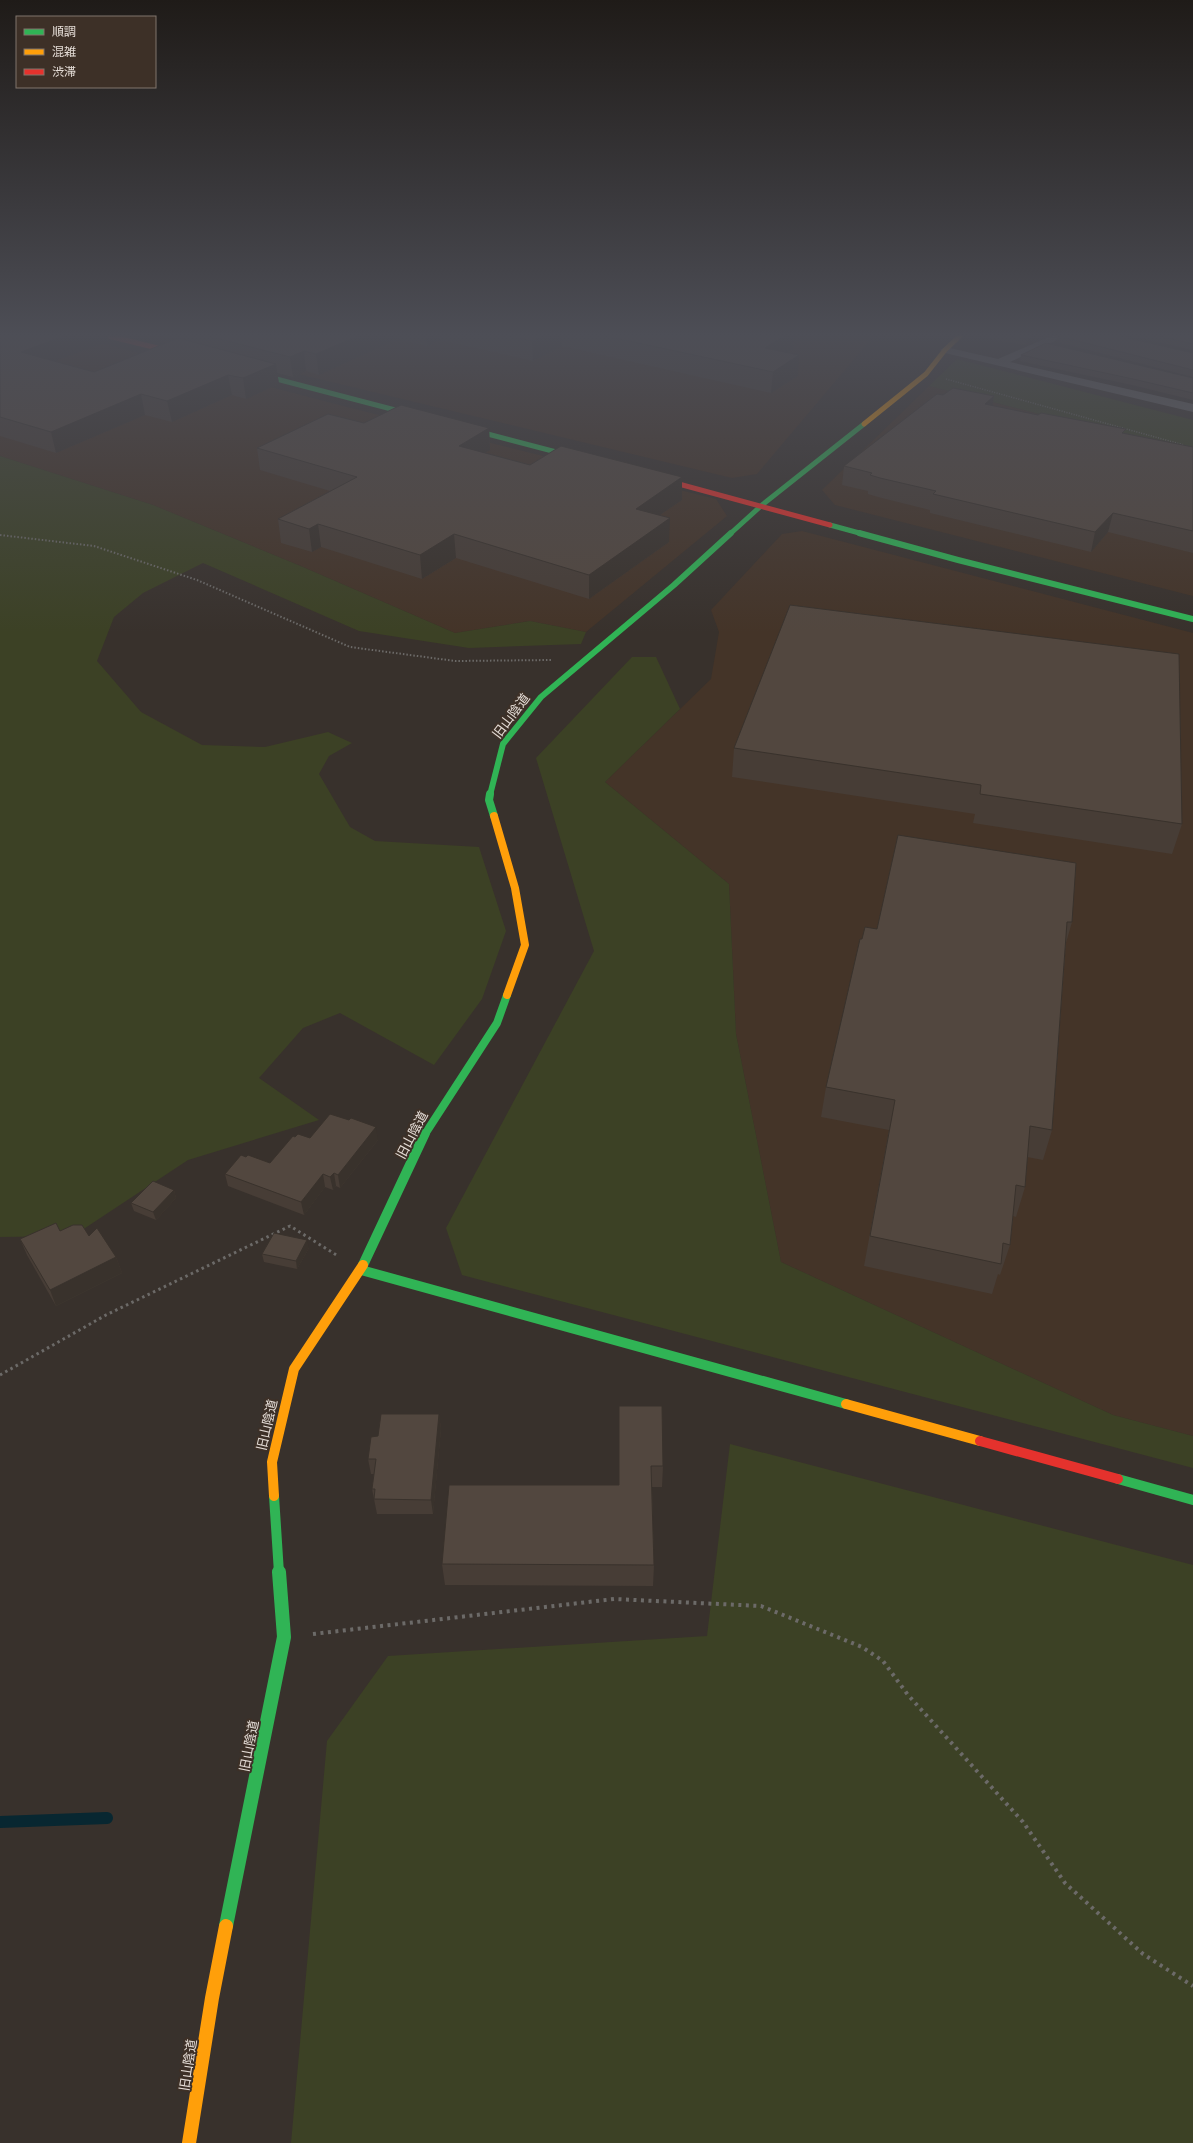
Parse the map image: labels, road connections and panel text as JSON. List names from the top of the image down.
{
  "streets": {
    "street": ["旧山陰道"]
  },
  "legend": ["順調", "混雑", "渋滞"]
}
